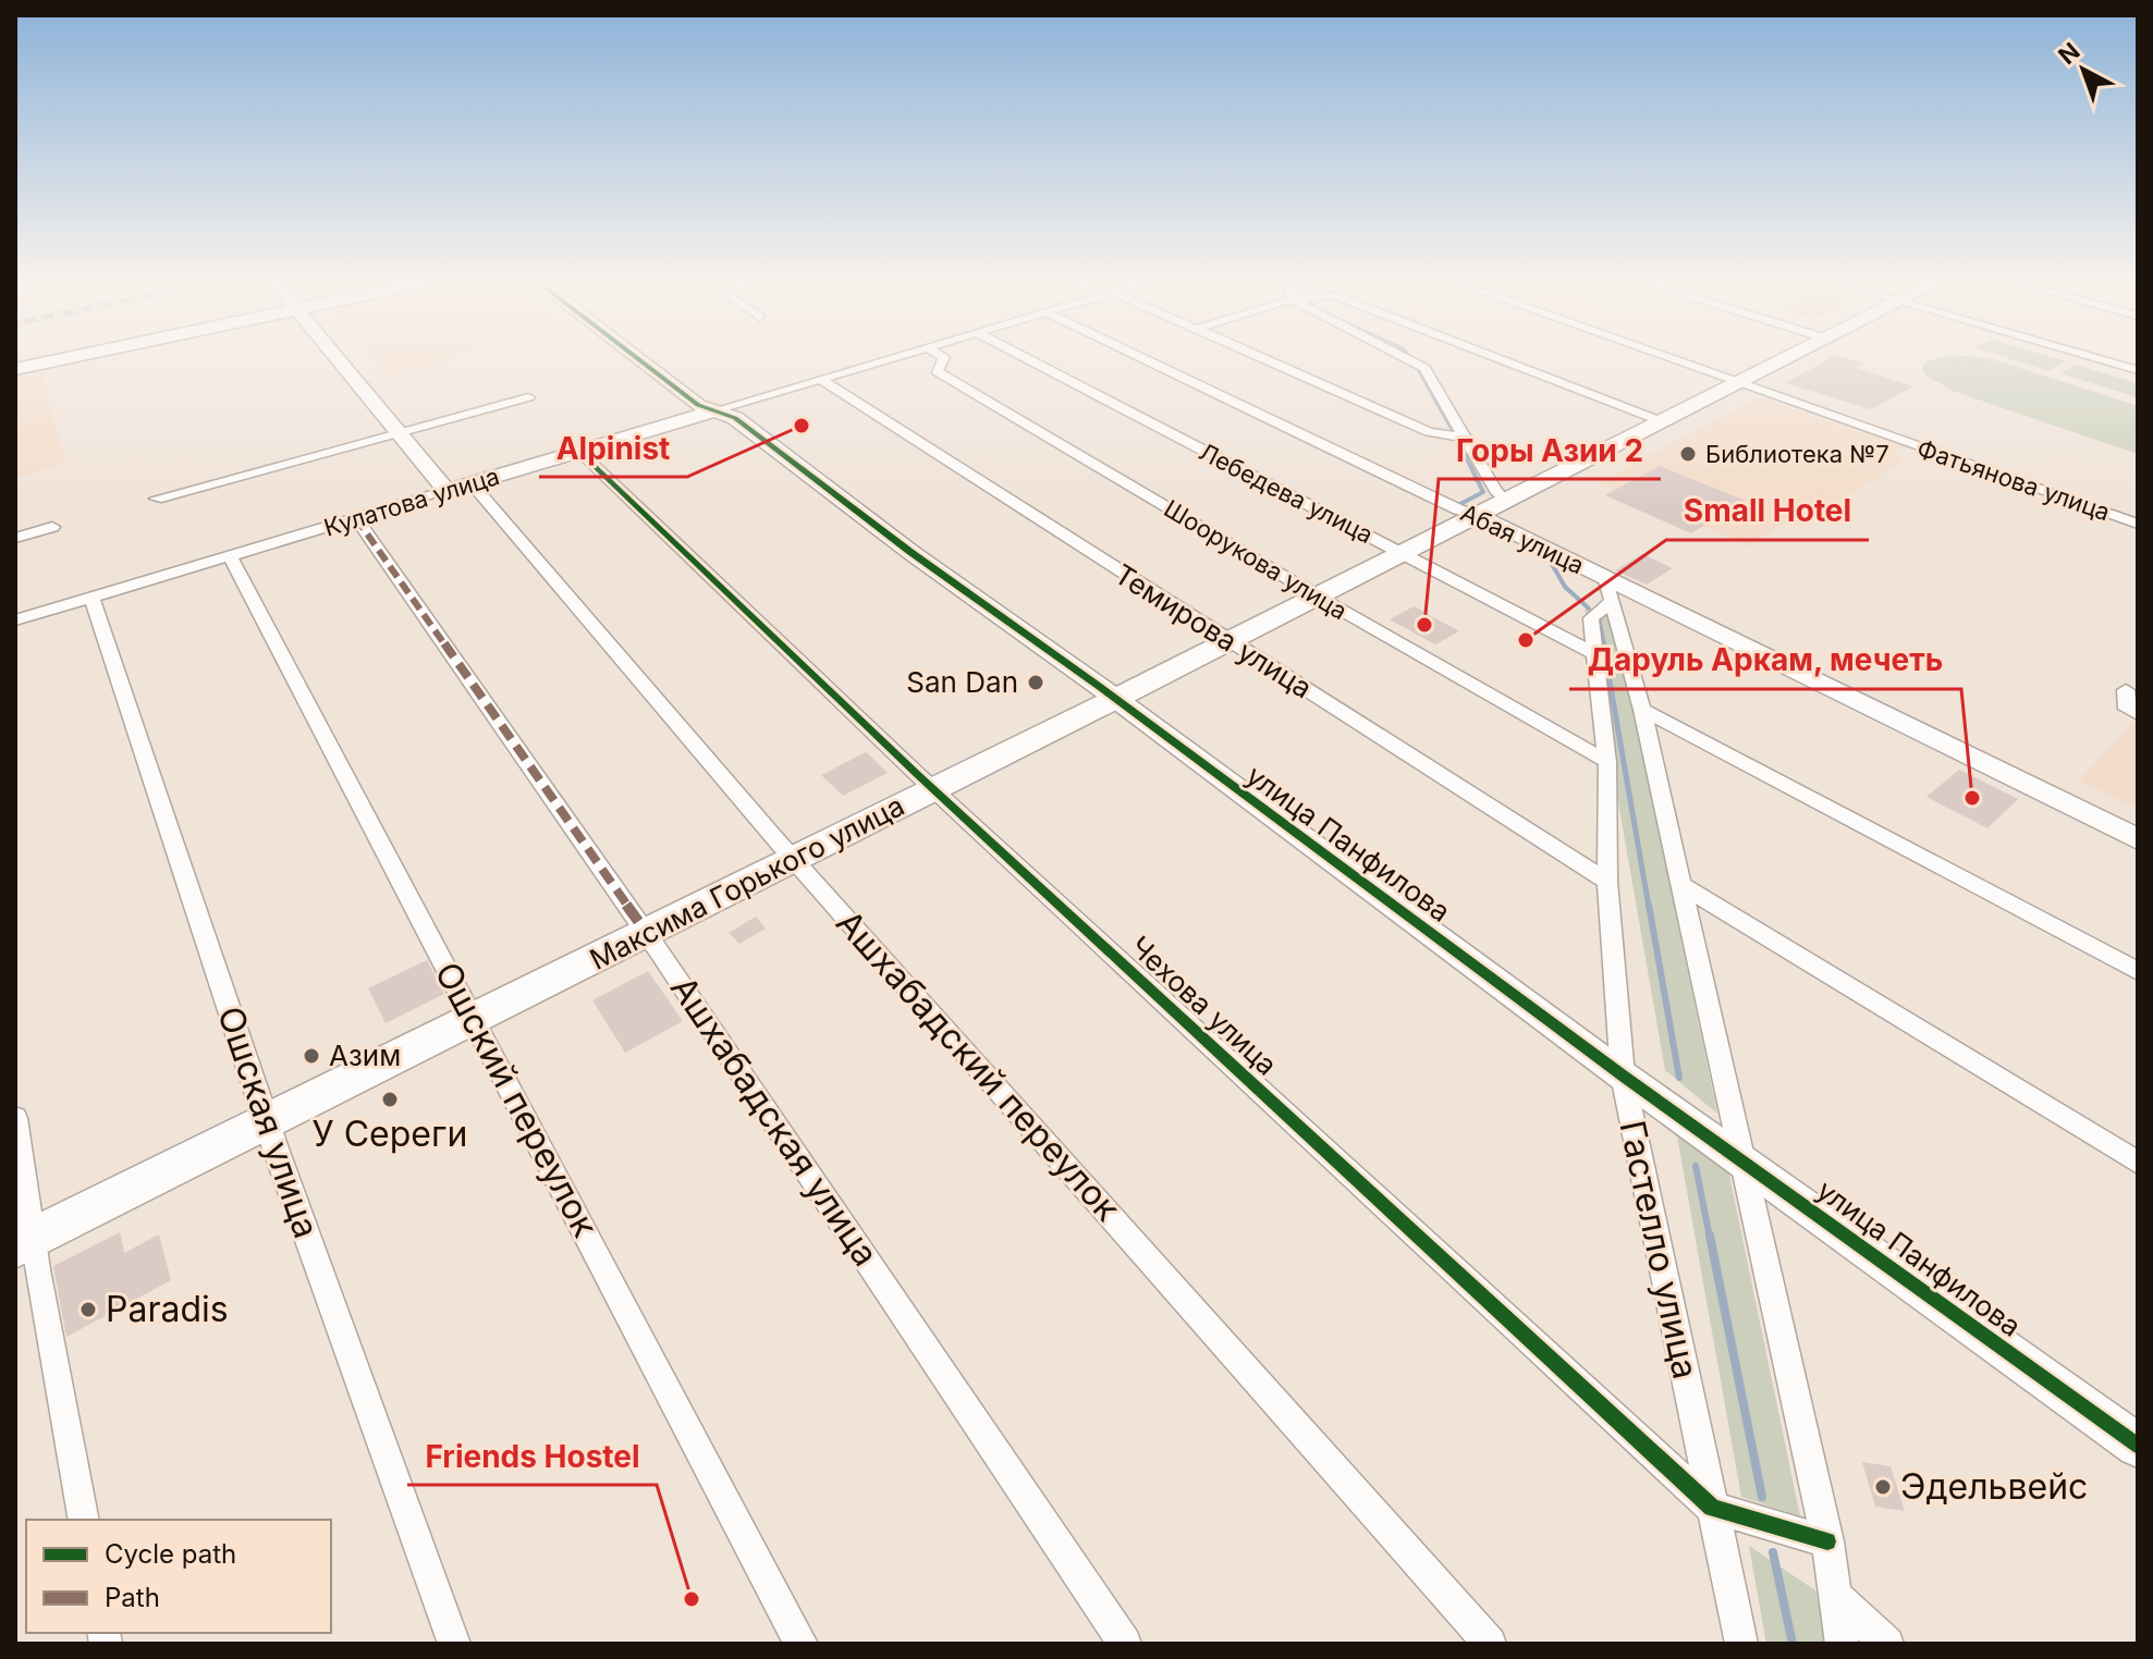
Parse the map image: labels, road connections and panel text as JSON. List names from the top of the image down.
{
  "streets": {
    "main road": ["Максима Горького улица"],
    "street": [
      "Фатьянова улица",
      "Лебедева улица",
      "Кулатова улица",
      "Абая улица",
      "Шоорукова улица",
      "Темирова улица",
      "улица Панфилова",
      "Чехова улица",
      "Ашхабадский переулок",
      "Ошский переулок",
      "Ашхабадская улица",
      "Ошская улица",
      "Гастелло улица"
    ]
  },
  "crossings": [
    ["Фатьянова улица", "Максима Горького улица"],
    ["Лебедева улица", "Максима Горького улица"],
    ["Лебедева улица", "Гастелло улица"],
    ["Кулатова улица", "Темирова улица"],
    ["Кулатова улица", "улица Панфилова"],
    ["Кулатова улица", "Чехова улица"],
    ["Кулатова улица", "Ашхабадский переулок"],
    ["Кулатова улица", "Ошский переулок"],
    ["Кулатова улица", "Ашхабадская улица"],
    ["Кулатова улица", "Ошская улица"],
    ["Абая улица", "Максима Горького улица"],
    ["Абая улица", "Гастелло улица"],
    ["Шоорукова улица", "Максима Горького улица"],
    ["Шоорукова улица", "Гастелло улица"],
    ["Темирова улица", "Максима Горького улица"],
    ["Темирова улица", "Гастелло улица"],
    ["улица Панфилова", "Максима Горького улица"],
    ["улица Панфилова", "Гастелло улица"],
    ["Максима Горького улица", "Чехова улица"],
    ["Максима Горького улица", "Ашхабадский переулок"],
    ["Максима Горького улица", "Ошский переулок"],
    ["Максима Горького улица", "Ашхабадская улица"],
    ["Максима Горького улица", "Ошская улица"],
    ["Чехова улица", "Гастелло улица"]
  ],
  "places": [
    "Alpinist",
    "Библиотека №7",
    "Горы Азии 2",
    "Small Hotel",
    "San Dan",
    "Даруль Аркам, мечеть",
    "Азим",
    "У Сереги",
    "Paradis",
    "Эдельвейс",
    "Friends Hostel"
  ],
  "legend": ["Cycle path", "Path"],
  "north": "top left"
}
